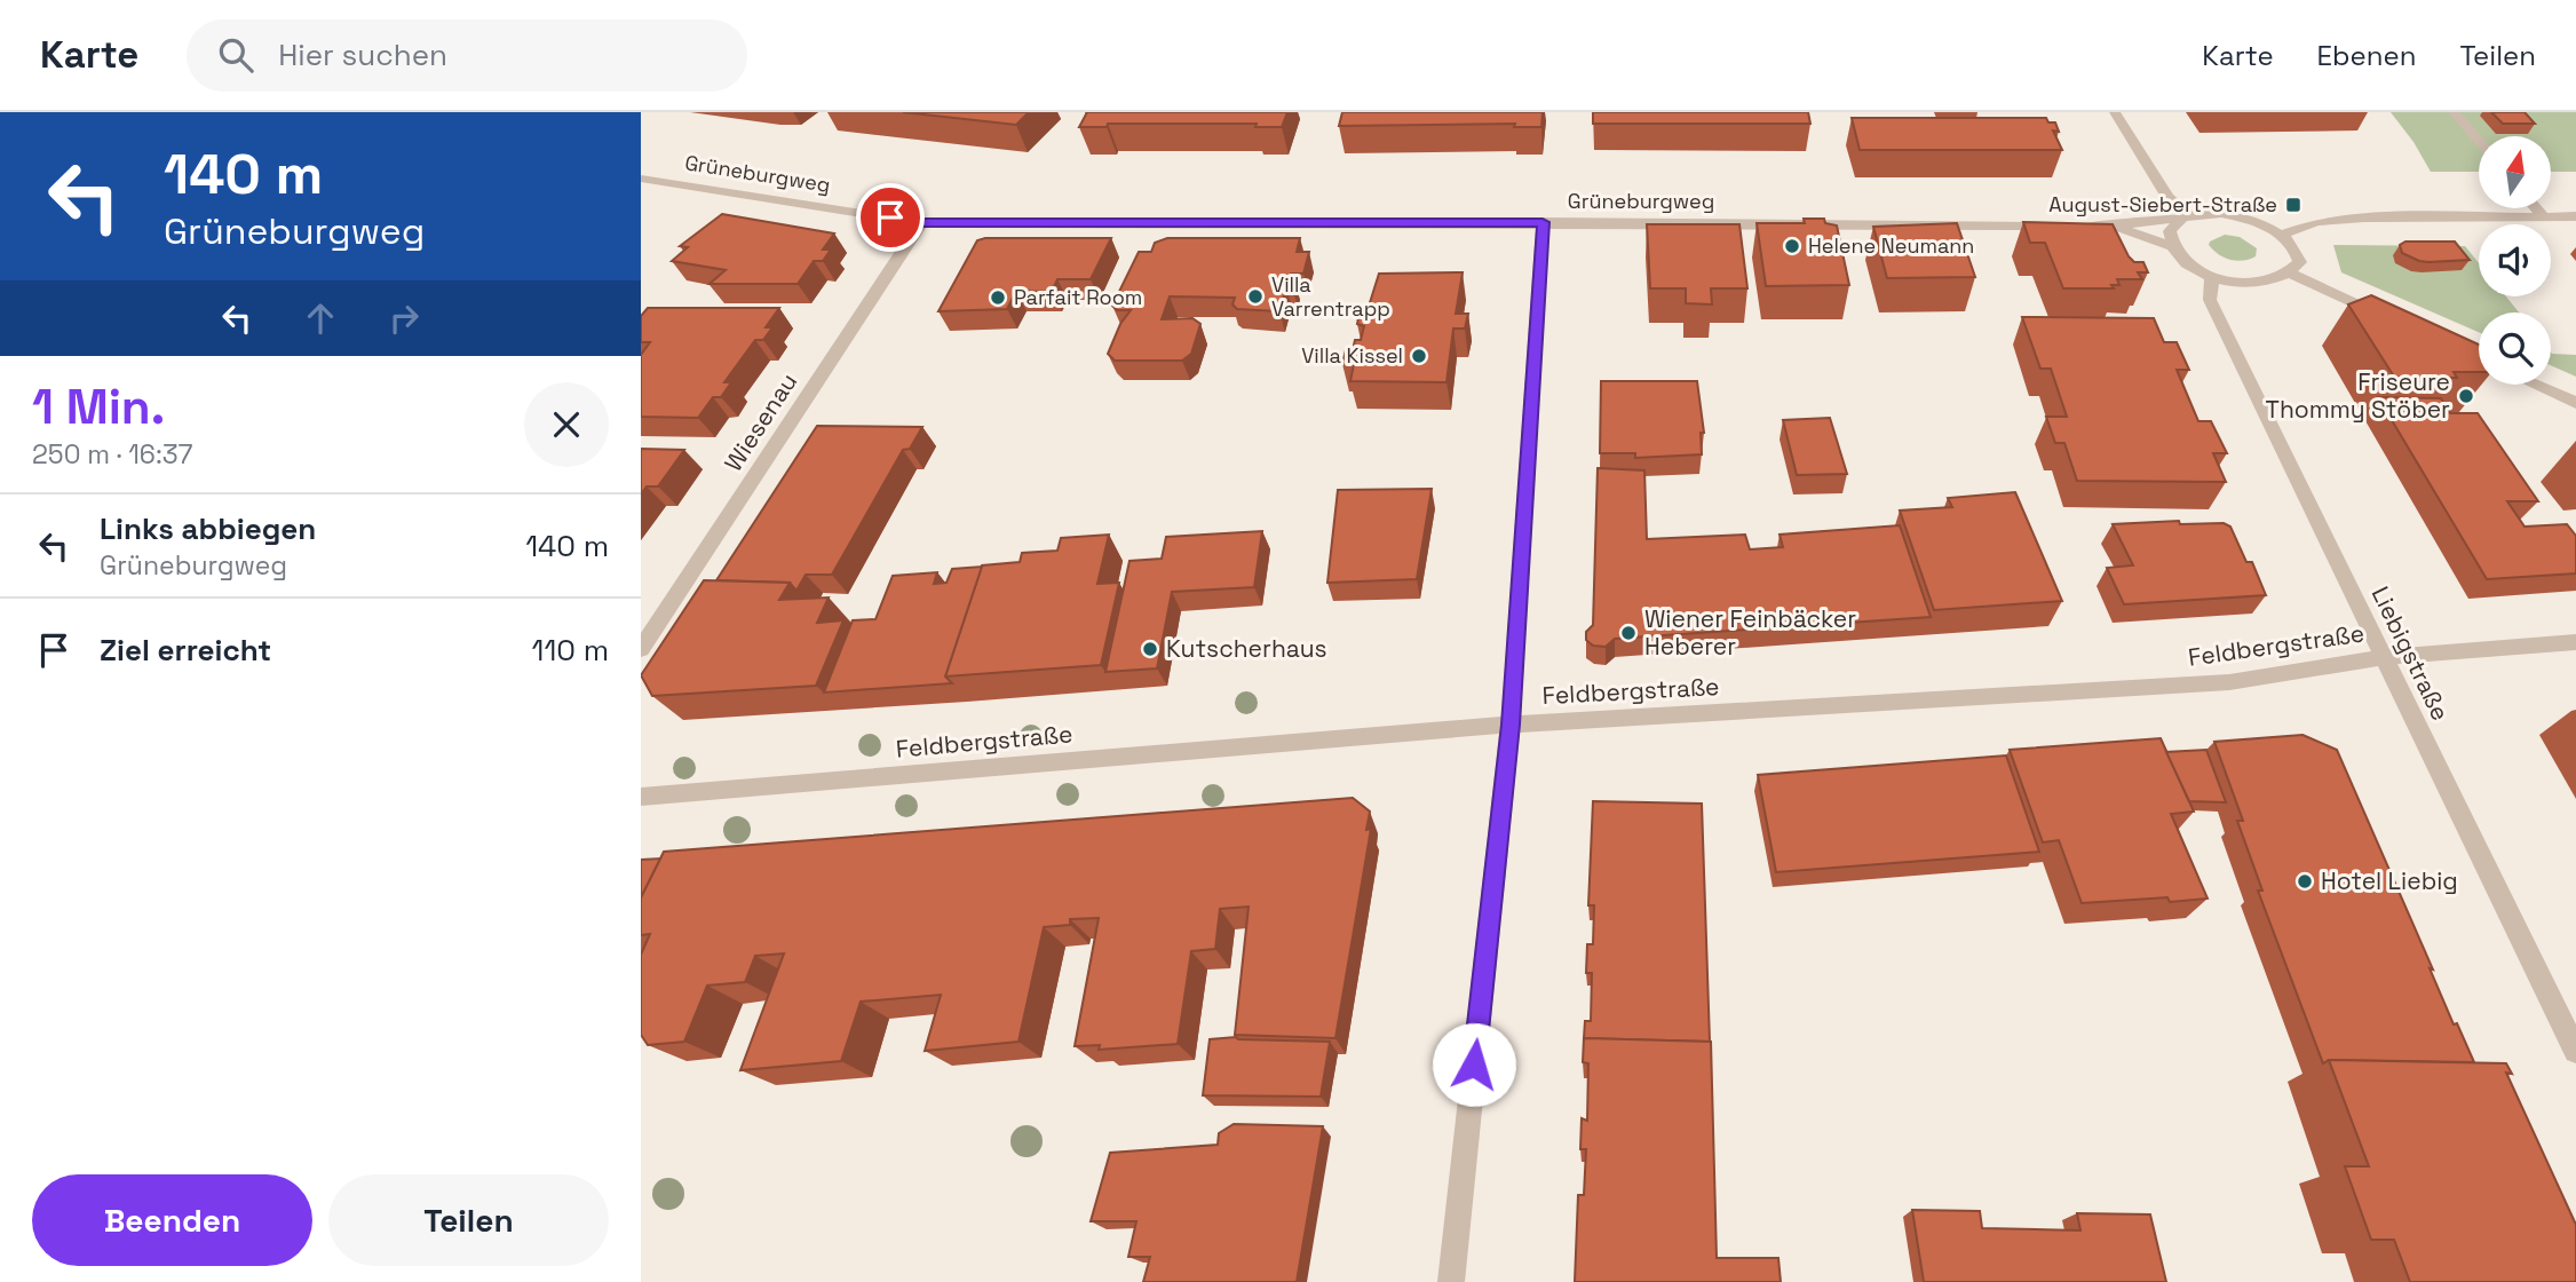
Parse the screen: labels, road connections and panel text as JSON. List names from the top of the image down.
{
  "streets": {
    "street": [
      "Grüneburgweg",
      "Wiesenau",
      "Feldbergstraße",
      "Liebigstraße"
    ]
  },
  "crossings": [
    ["Grüneburgweg", "Wiesenau"],
    ["Feldbergstraße", "Liebigstraße"]
  ],
  "places": {
    "transit": ["August-Siebert-Straße"],
    "other": [
      "Helene Neumann",
      "Villa Varrentrapp",
      "Parfait Room",
      "Villa Kissel",
      "Friseure Thommy Stöber",
      "Wiener Feinbäcker Heberer",
      "Kutscherhaus",
      "Hotel Liebig"
    ]
  },
  "north": "top",
  "page": {
    "header": "Karte",
    "search": "Hier suchen",
    "nav": ["Karte", "Ebenen", "Teilen"],
    "turn": ["140 m", "Grüneburgweg"],
    "heading": ["1 Min.", "250 m · 16:37"],
    "list": [
      {
        "name": "Links abbiegen",
        "note": "Grüneburgweg",
        "value": "140 m"
      },
      {
        "name": "Ziel erreicht",
        "value": "110 m"
      }
    ],
    "buttons": ["Beenden", "Teilen"]
  }
}
